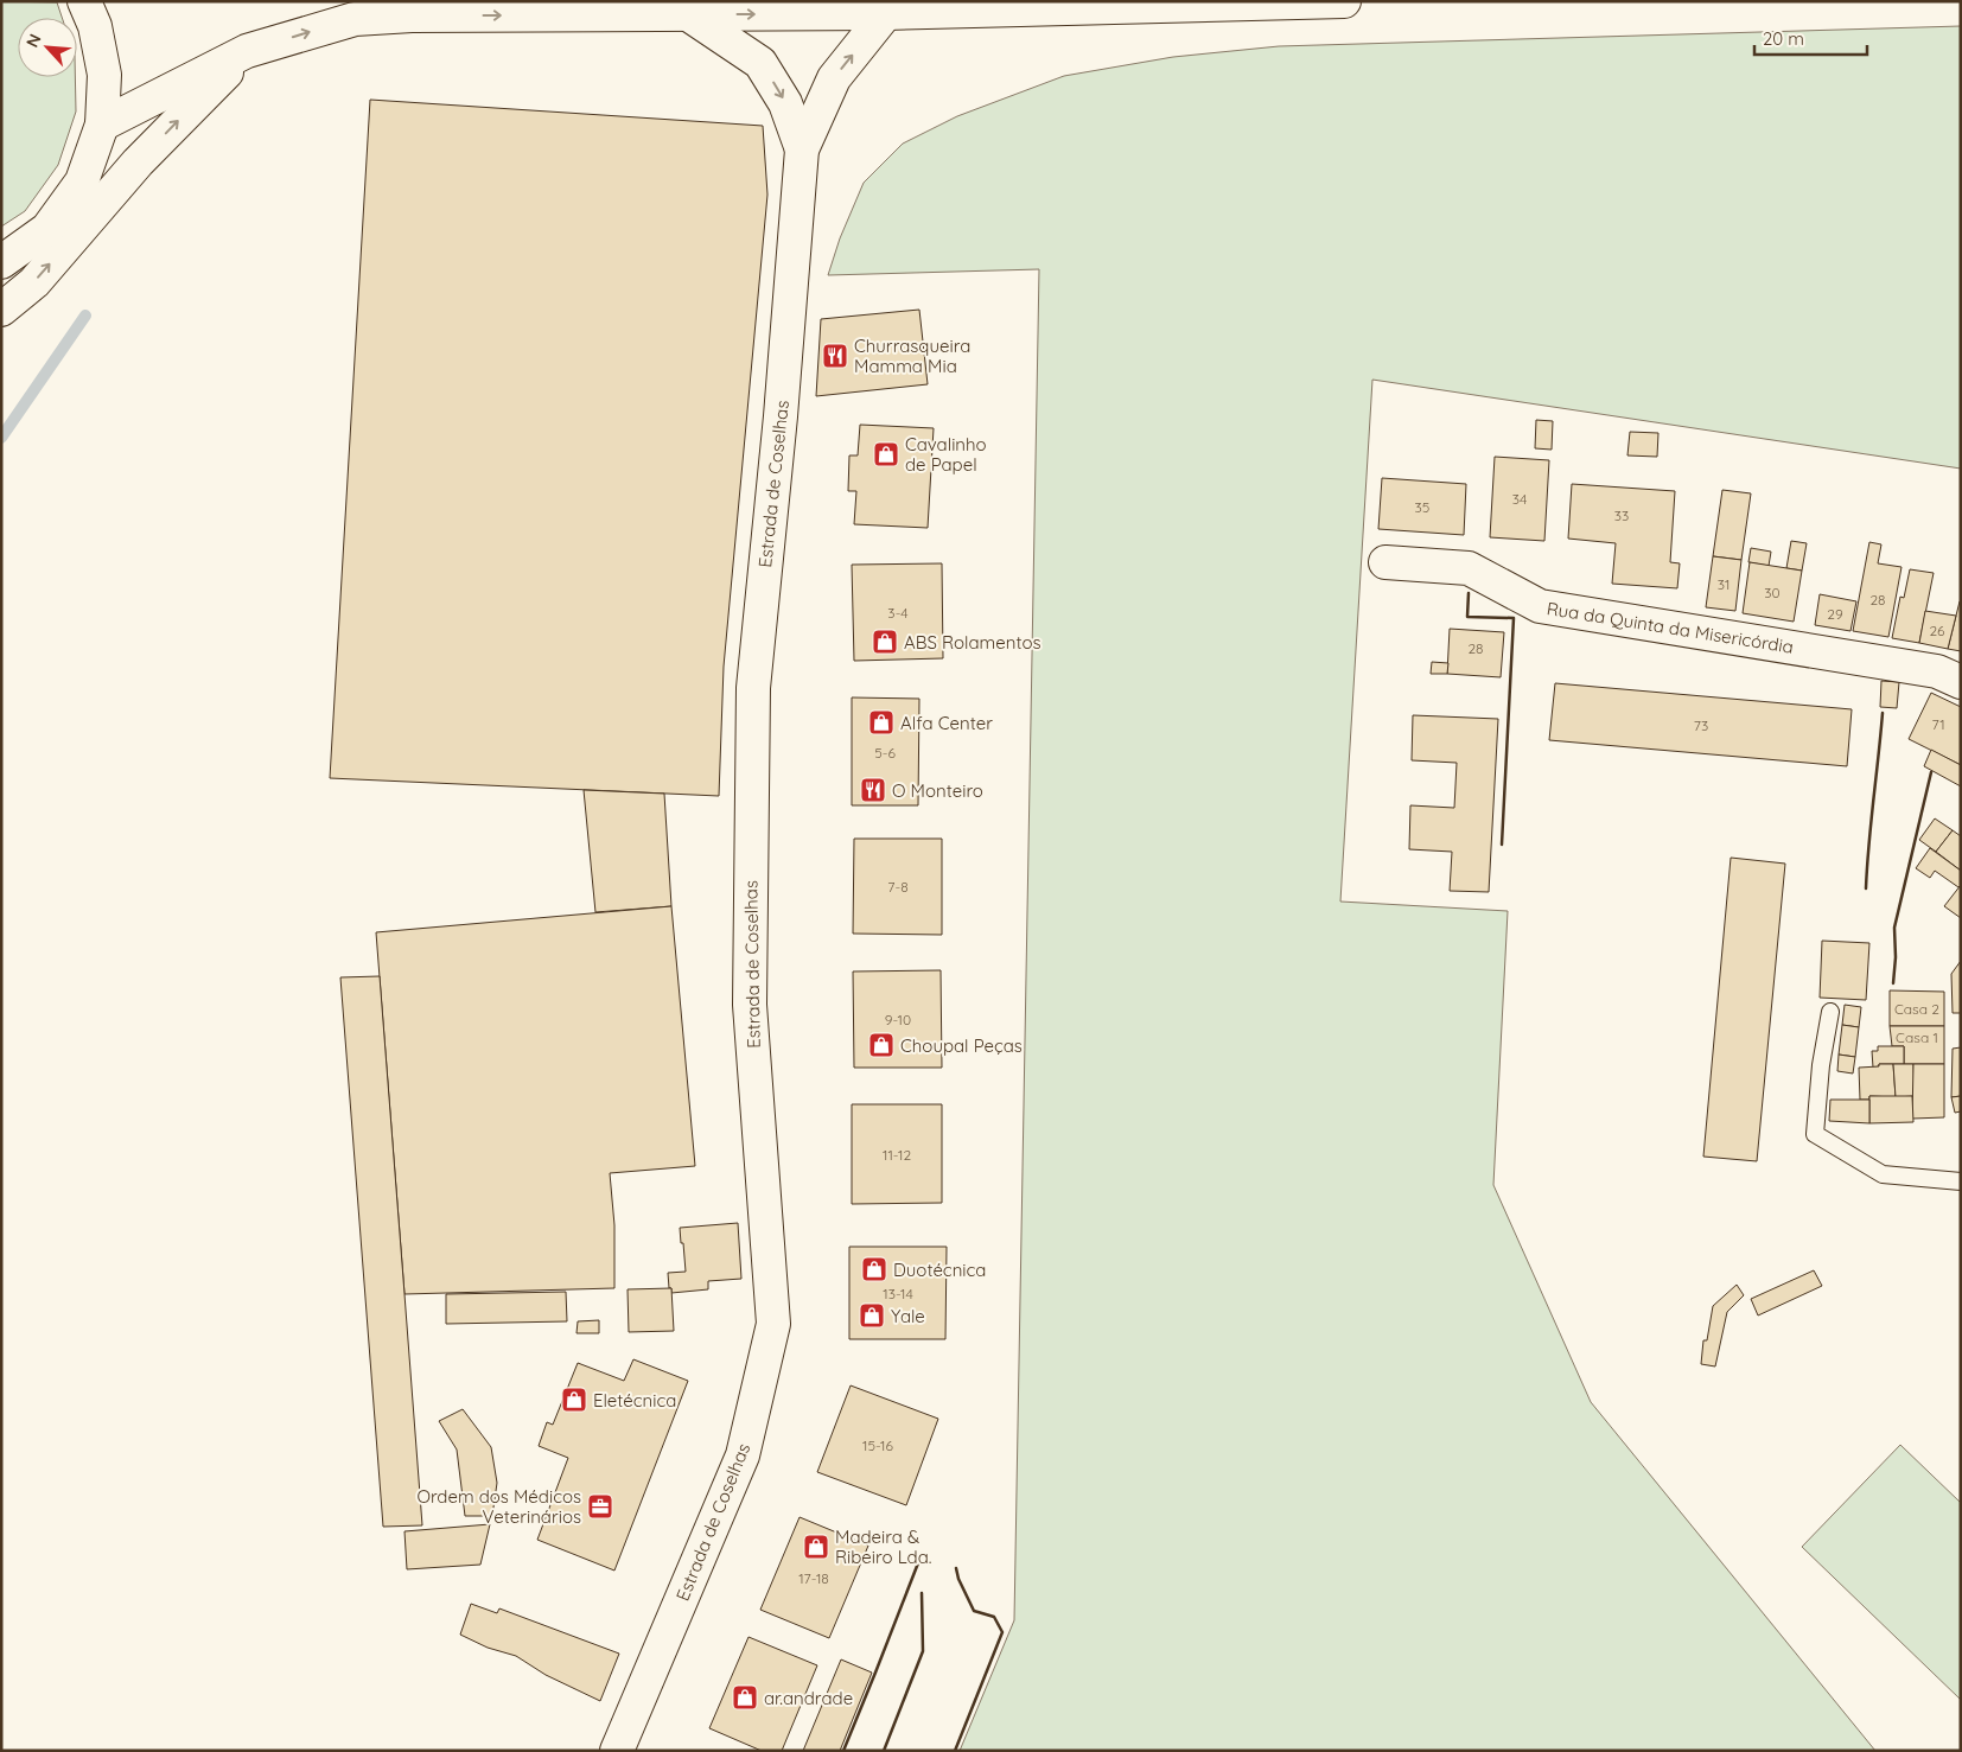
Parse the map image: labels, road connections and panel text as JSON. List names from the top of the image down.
{
  "streets": {
    "main road": ["Estrada de Coselhas", "Rua da Quinta da Misericórdia"]
  },
  "places": {
    "restaurant": ["Churrasqueira Mamma Mia", "O Monteiro"],
    "shop": [
      "Cavalinho de Papel",
      "ABS Rolamentos",
      "Alfa Center",
      "Choupal Peças",
      "Duotécnica",
      "Yale",
      "Eletécnica",
      "Madeira & Ribeiro Lda.",
      "ar.andrade"
    ],
    "office": ["Ordem dos Médicos Veterinários"]
  },
  "house_numbers": [
    "34",
    "35",
    "33",
    "31",
    "30",
    "28",
    "3-4",
    "29",
    "26",
    "28",
    "71",
    "73",
    "5-6",
    "7-8",
    "Casa 2",
    "9-10",
    "Casa 1",
    "11-12",
    "13-14",
    "15-16",
    "17-18"
  ],
  "scale_bar": "20 m",
  "north": "top left"
}
